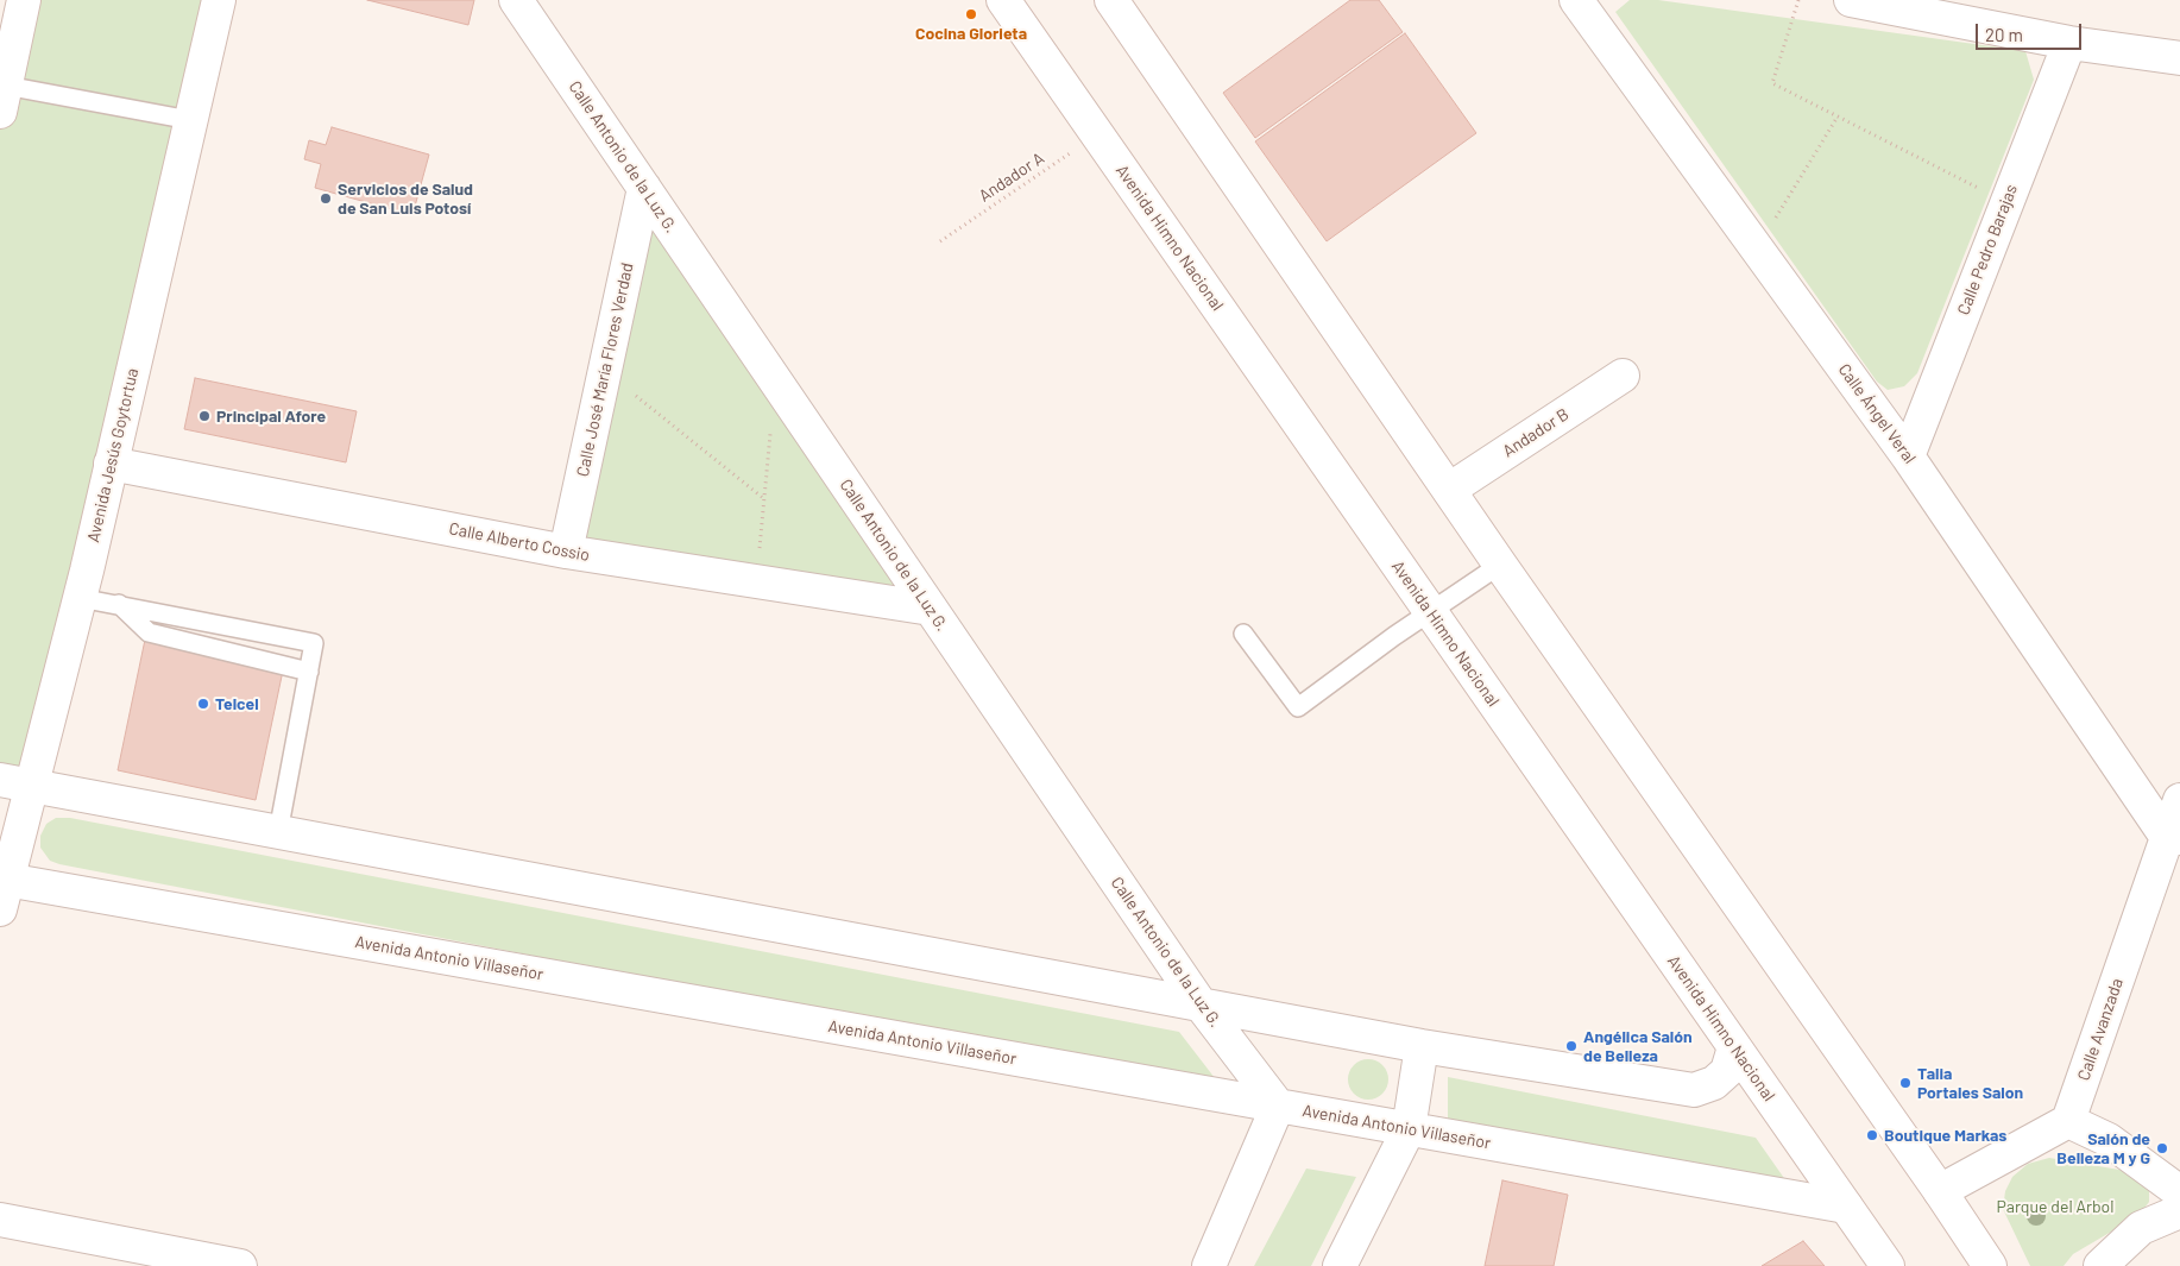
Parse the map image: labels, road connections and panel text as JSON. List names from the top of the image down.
{
  "streets": {
    "street": [
      "Calle Antonio de la Luz G.",
      "Avenida Himno Nacional",
      "Calle Pedro Barajas",
      "Calle José María Flores Verdad",
      "Calle Ángel Veral",
      "Andador B",
      "Avenida Jesús Goytortua",
      "Calle Alberto Cossio",
      "Avenida Antonio Villaseñor",
      "Calle Avanzada"
    ],
    "path": ["Andador A"]
  },
  "crossings": [
    ["Calle Antonio de la Luz G.", "Calle José María Flores Verdad"],
    ["Calle Antonio de la Luz G.", "Calle Alberto Cossio"],
    ["Calle Antonio de la Luz G.", "Avenida Antonio Villaseñor"],
    ["Andador A", "Avenida Himno Nacional"],
    ["Avenida Himno Nacional", "Avenida Antonio Villaseñor"],
    ["Calle Pedro Barajas", "Calle Ángel Veral"],
    ["Calle José María Flores Verdad", "Calle Alberto Cossio"],
    ["Calle Ángel Veral", "Calle Avanzada"],
    ["Avenida Jesús Goytortua", "Calle Alberto Cossio"],
    ["Avenida Jesús Goytortua", "Avenida Antonio Villaseñor"]
  ],
  "parks": ["Parque del Arbol"],
  "places": [
    "Cocina Glorieta",
    "Servicios de Salud de San Luis Potosí",
    "Principal Afore",
    "Telcel",
    "Angélica Salón de Belleza",
    "Talia Portales Salon",
    "Boutique Markas",
    "Salón de Belleza M y G"
  ],
  "scale_bar": "20 m"
}
